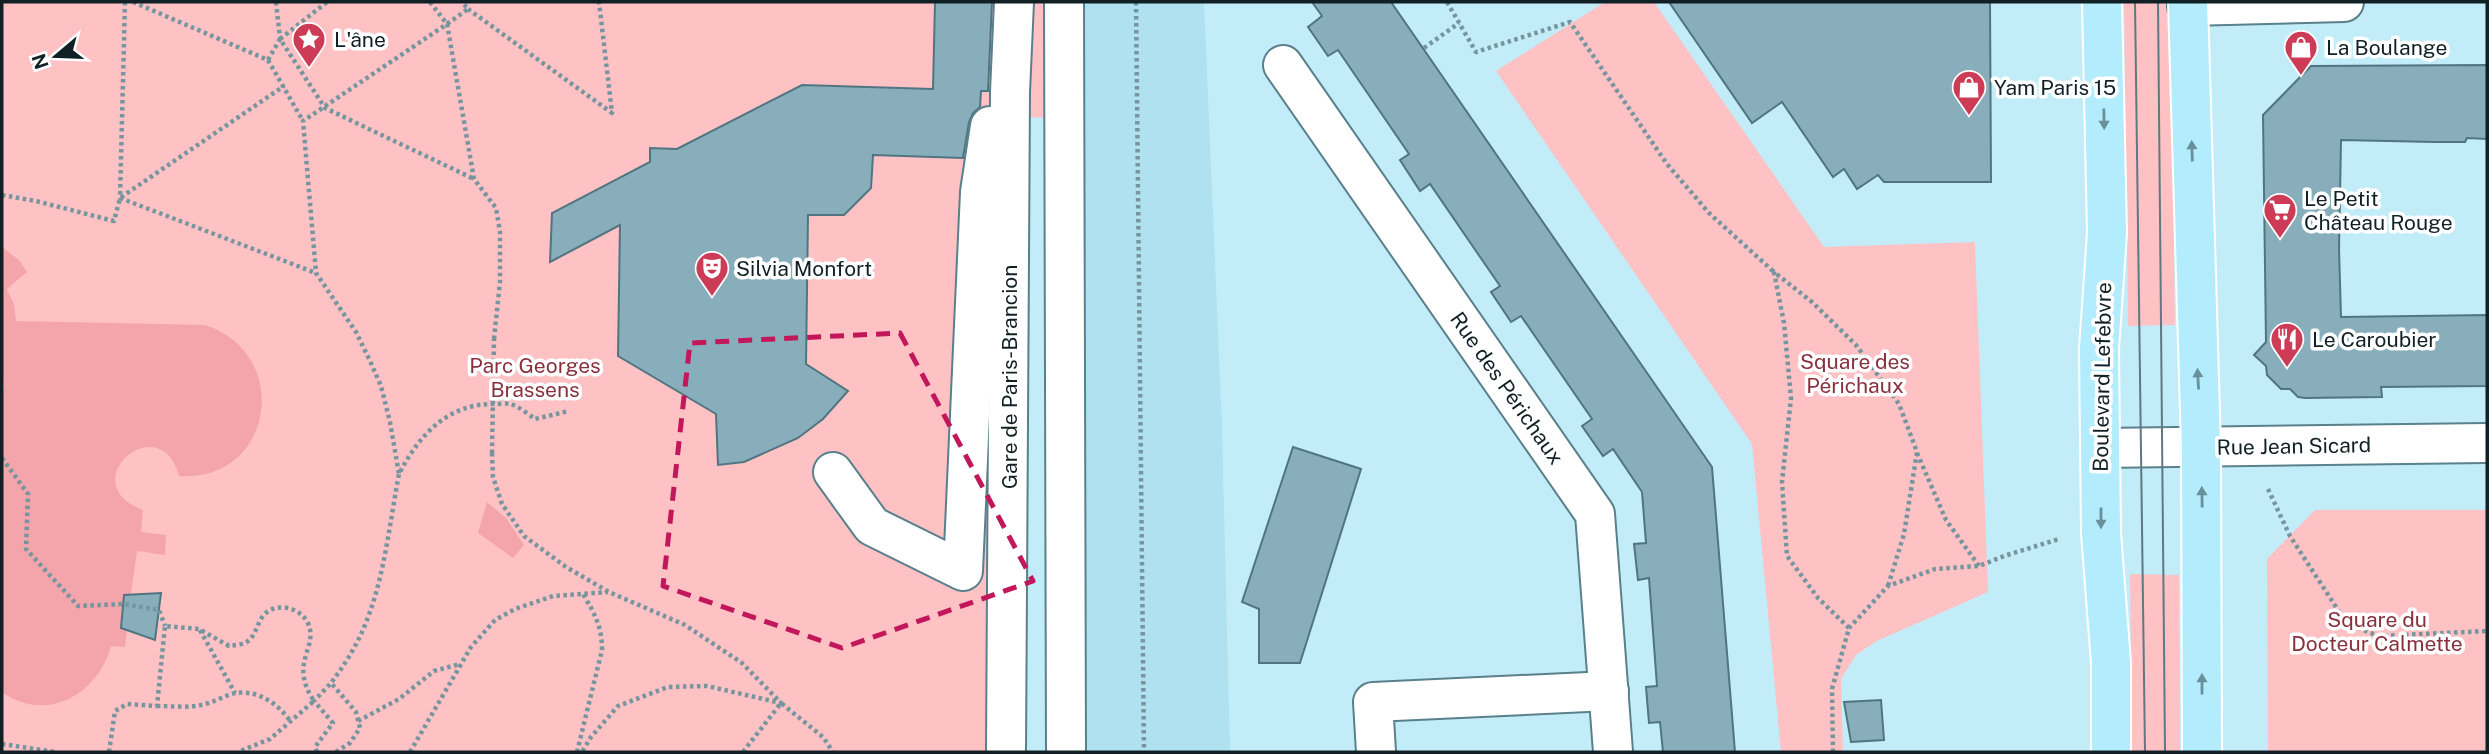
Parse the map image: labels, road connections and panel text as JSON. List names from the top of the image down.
{
  "streets": {
    "main road": ["Boulevard Lefebvre"],
    "street": ["Gare de Paris-Brancion", "Rue des Périchaux", "Rue Jean Sicard"]
  },
  "crossings": [
    ["Boulevard Lefebvre", "Rue Jean Sicard"]
  ],
  "parks": ["Square des Périchaux", "Parc Georges Brassens", "Square du Docteur Calmette"],
  "places": {
    "place": ["L'âne"],
    "shop": ["La Boulange", "Yam Paris 15"],
    "supermarket": ["Le Petit Château Rouge"],
    "theatre": ["Silvia Monfort"],
    "restaurant": ["Le Caroubier"]
  },
  "north": "left"
}
